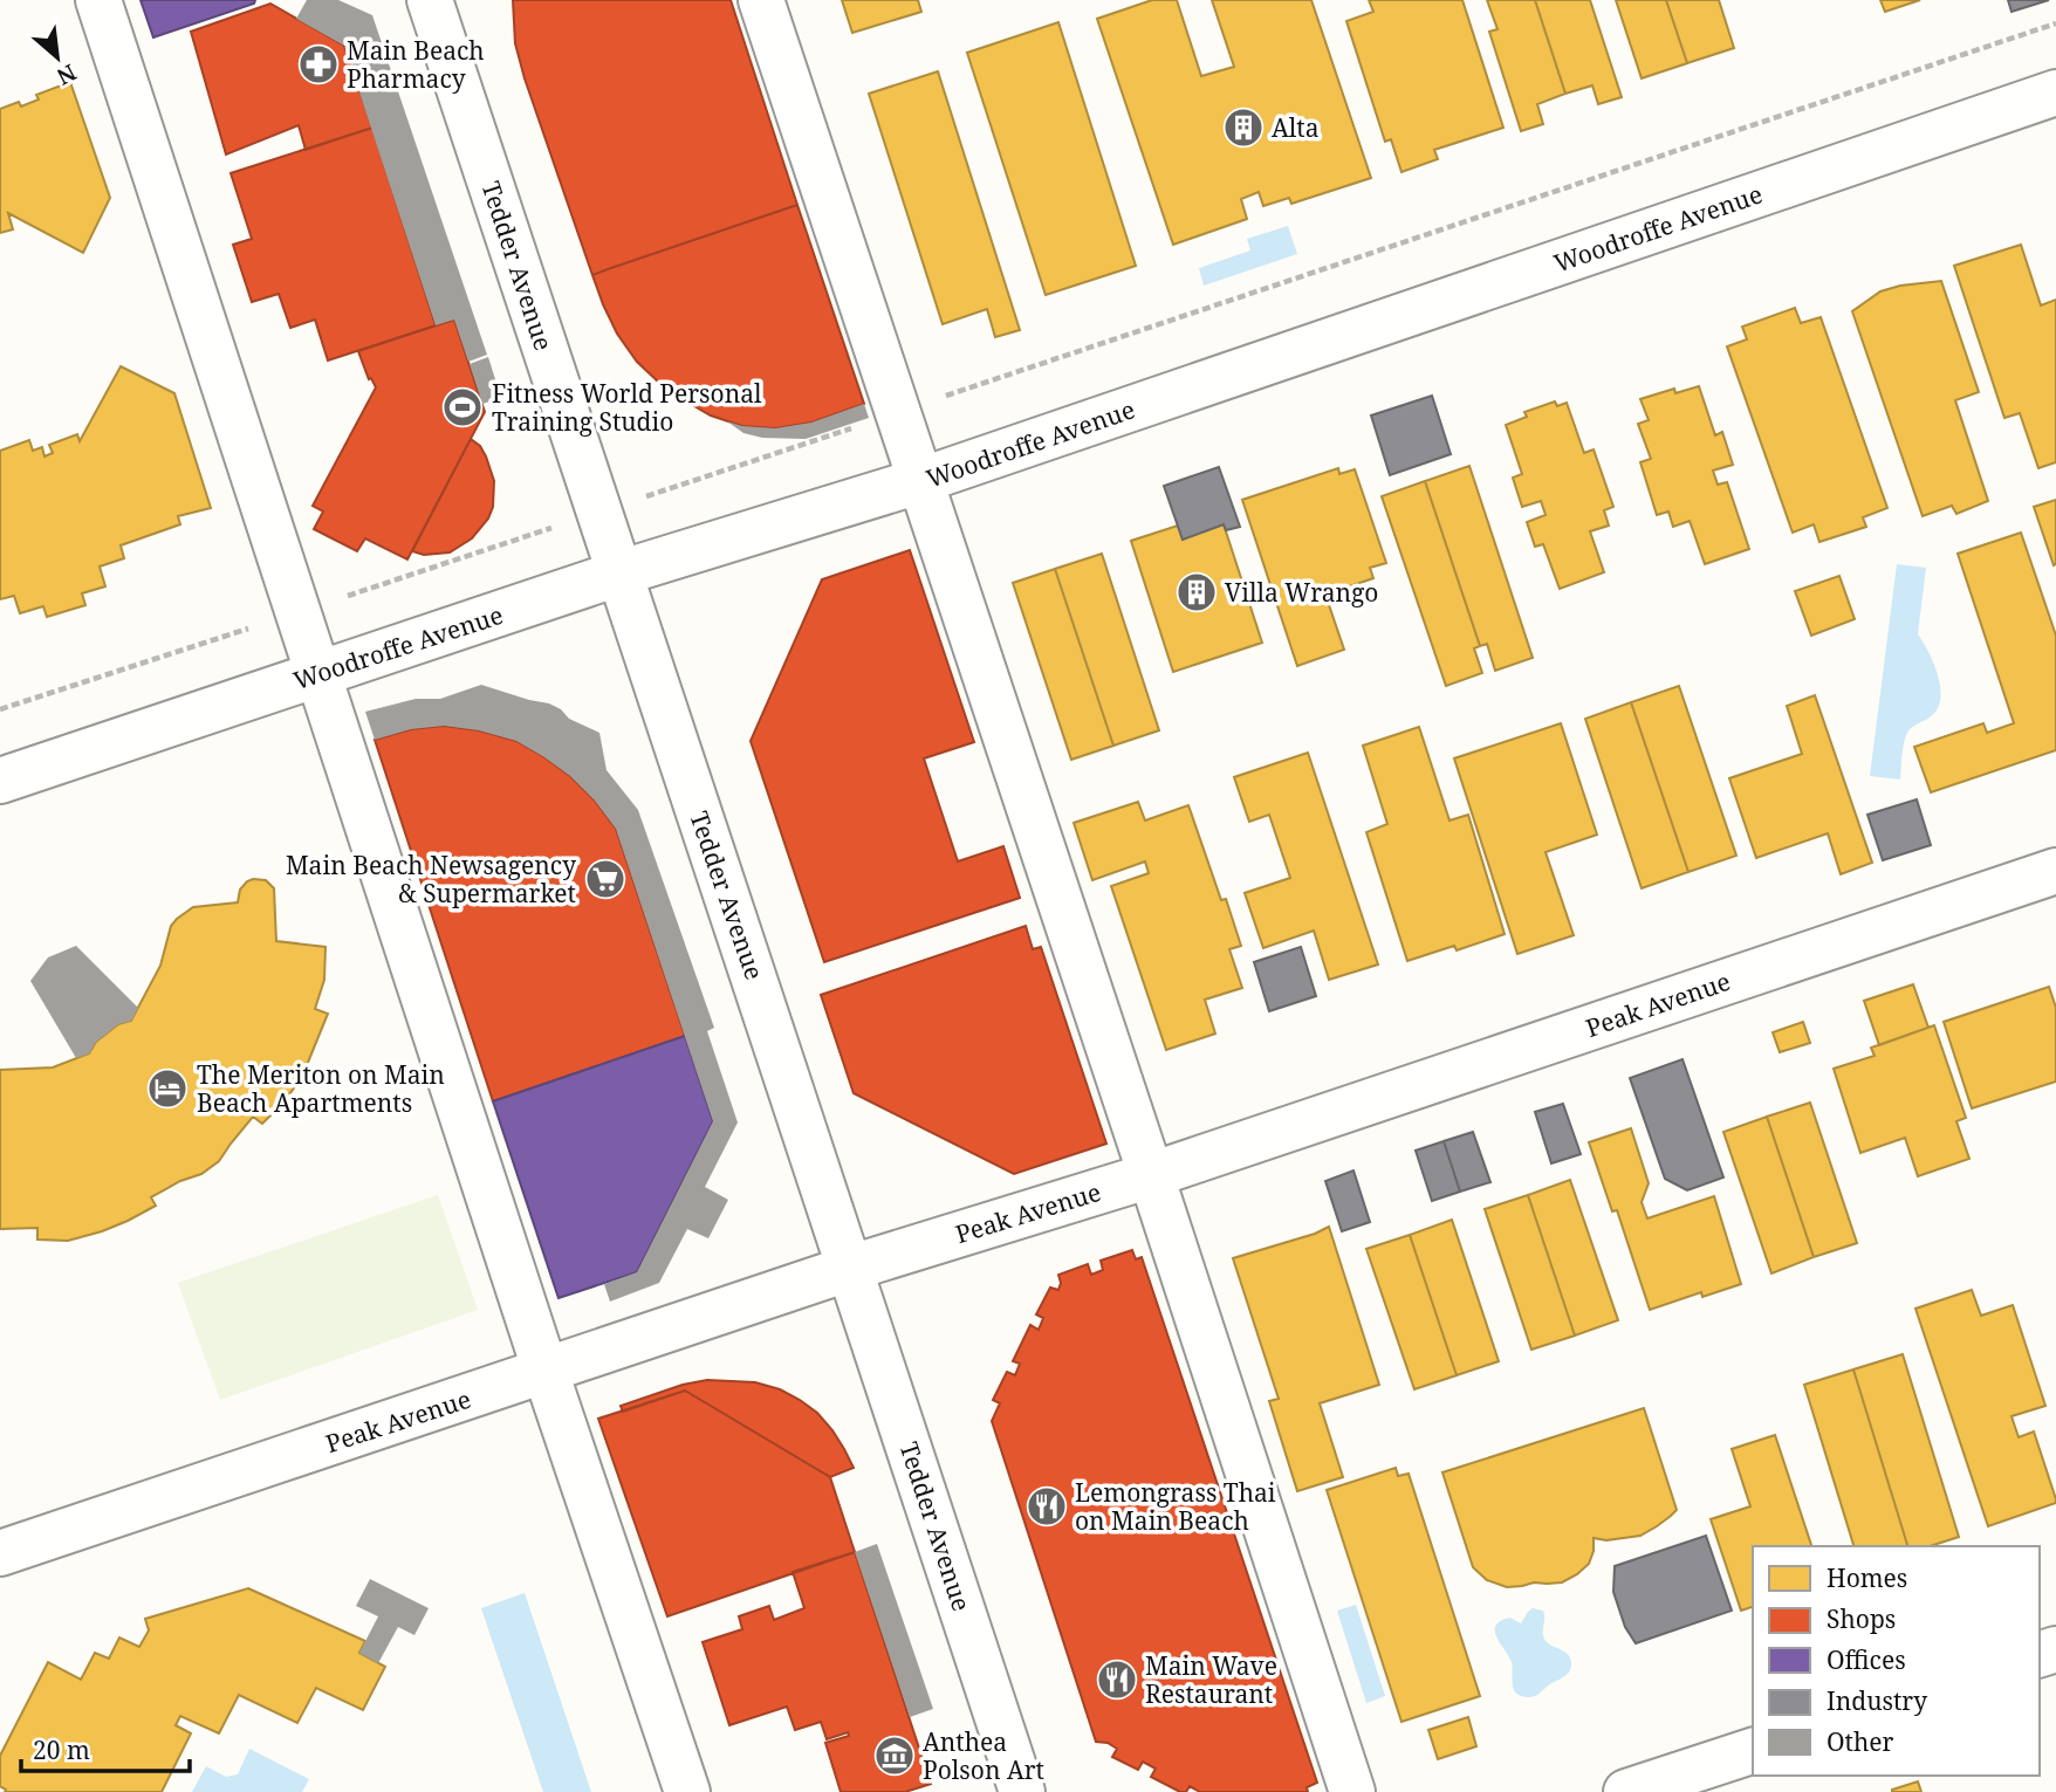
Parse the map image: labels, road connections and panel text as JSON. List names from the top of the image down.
{
  "streets": {
    "street": ["Woodroffe Avenue", "Tedder Avenue", "Peak Avenue"]
  },
  "crossings": [
    ["Woodroffe Avenue", "Tedder Avenue"],
    ["Tedder Avenue", "Peak Avenue"]
  ],
  "places": {
    "pharmacy": ["Main Beach Pharmacy"],
    "building": ["Alta", "Villa Wrango"],
    "sports": ["Fitness World Personal Training Studio"],
    "supermarket": ["Main Beach Newsagency & Supermarket"],
    "hotel": ["The Meriton on Main Beach Apartments"],
    "restaurant": ["Lemongrass Thai on Main Beach", "Main Wave Restaurant"],
    "museum": ["Anthea Polson Art"]
  },
  "legend": [
    "Homes",
    "Shops",
    "Offices",
    "Industry",
    "Other"
  ],
  "scale_bar": "20 m",
  "north": "bottom right"
}
